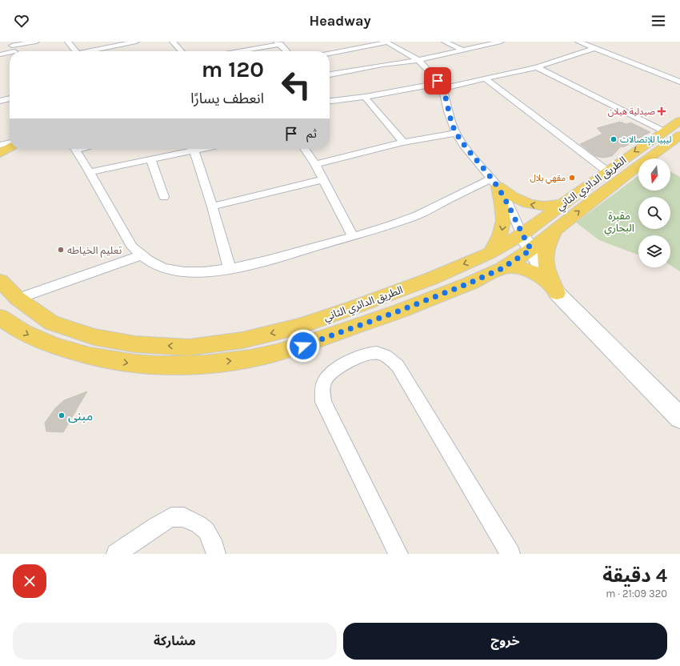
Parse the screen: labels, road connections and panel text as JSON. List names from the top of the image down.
{
  "streets": {
    "main road": ["الطريق الدائري الثاني"]
  },
  "parks": ["مقبرة البحاري"],
  "places": {
    "health": ["صيدلية هيلان"],
    "other": [
      "ليبيا للإتصالات",
      "مقهي بلال",
      "تعليم الخياطه",
      "مبنى"
    ]
  },
  "north": "bottom",
  "page": {
    "header": "Headway",
    "turn": ["120 m", "انعطف يسارًا"],
    "then": "ثم",
    "heading": ["4 دقيقة", "320 m · 21:09"],
    "buttons": ["خروج", "مشاركة"]
  }
}
